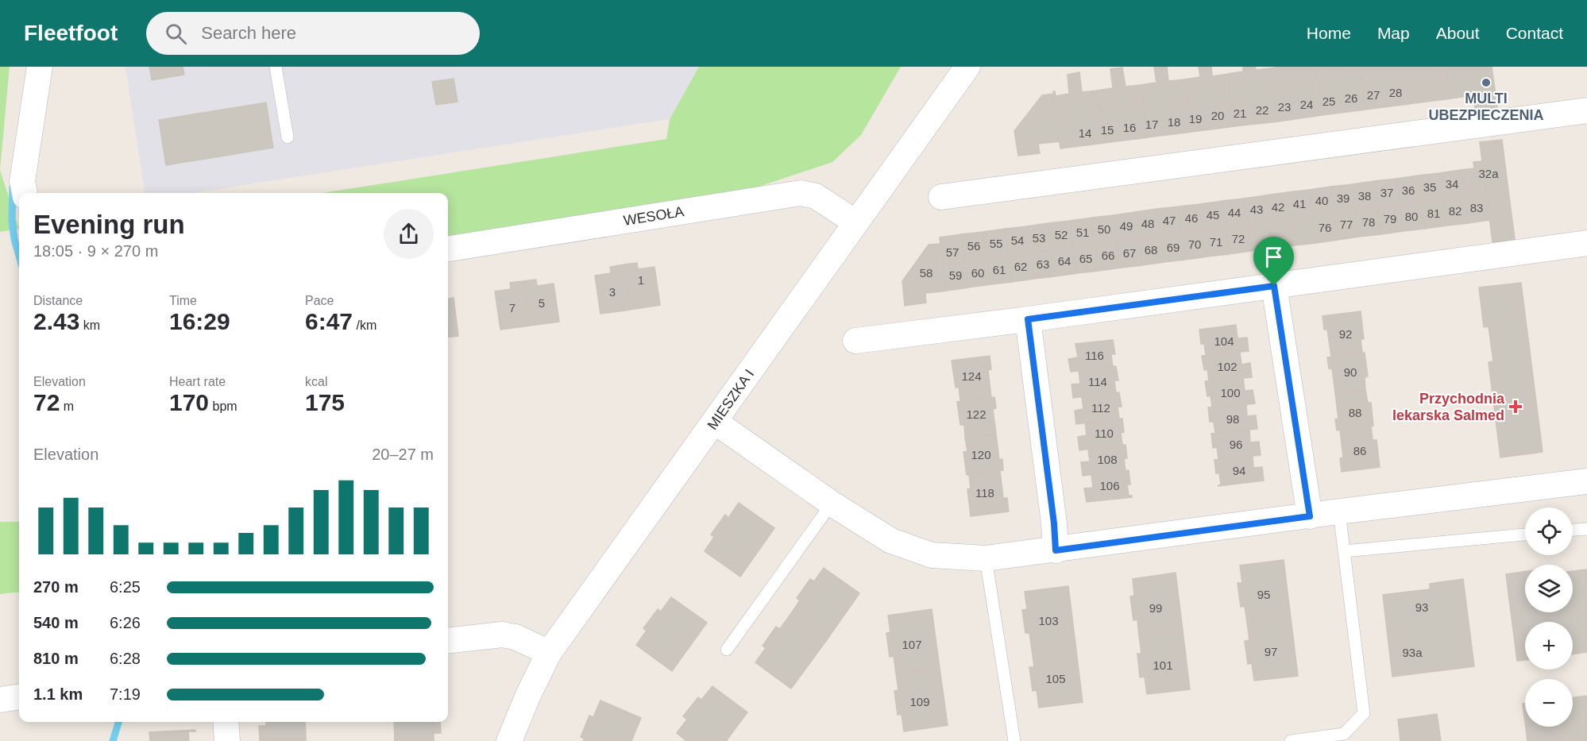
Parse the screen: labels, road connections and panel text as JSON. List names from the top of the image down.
{
  "streets": {
    "street": ["WESOŁA", "MIESZKA I"]
  },
  "crossings": [
    ["WESOŁA", "MIESZKA I"]
  ],
  "places": {
    "other": ["MULTI UBEZPIECZENIA"],
    "health": ["Przychodnia lekarska Salmed"]
  },
  "house_numbers": [
    "28",
    "27",
    "26",
    "25",
    "24",
    "23",
    "22",
    "21",
    "20",
    "19",
    "18",
    "17",
    "16",
    "15",
    "14",
    "32a",
    "34",
    "35",
    "36",
    "37",
    "38",
    "39",
    "40",
    "41",
    "42",
    "83",
    "43",
    "82",
    "44",
    "81",
    "45",
    "80",
    "46",
    "79",
    "47",
    "78",
    "48",
    "77",
    "49",
    "76",
    "50",
    "51",
    "52",
    "53",
    "72",
    "54",
    "71",
    "55",
    "70",
    "56",
    "69",
    "68",
    "57",
    "67",
    "66",
    "65",
    "64",
    "63",
    "62",
    "61",
    "58",
    "60",
    "59",
    "1",
    "3",
    "5",
    "7",
    "92",
    "104",
    "116",
    "102",
    "90",
    "124",
    "114",
    "100",
    "112",
    "88",
    "122",
    "98",
    "110",
    "96",
    "86",
    "120",
    "108",
    "94",
    "106",
    "118",
    "95",
    "93",
    "99",
    "103",
    "107",
    "97",
    "93a",
    "101",
    "105",
    "109"
  ],
  "page": {
    "header": "Fleetfoot",
    "search": "Search here",
    "nav": [
      "Home",
      "Map",
      "About",
      "Contact"
    ],
    "heading": ["Evening run", "18:05 · 9 × 270 m"],
    "stats": [
      ["Distance", "2.43 km"],
      ["Time", "16:29"],
      ["Pace", "6:47 /km"],
      ["Elevation", "72 m"],
      ["Heart rate", "170 bpm"],
      ["kcal", "175"]
    ],
    "chart": ["Elevation", "20–27 m"],
    "map_buttons": ["+", "−"],
    "list": [
      {
        "name": "270 m",
        "note": "6:25"
      },
      {
        "name": "540 m",
        "note": "6:26"
      },
      {
        "name": "810 m",
        "note": "6:28"
      },
      {
        "name": "1.1 km",
        "note": "7:19"
      }
    ]
  }
}
